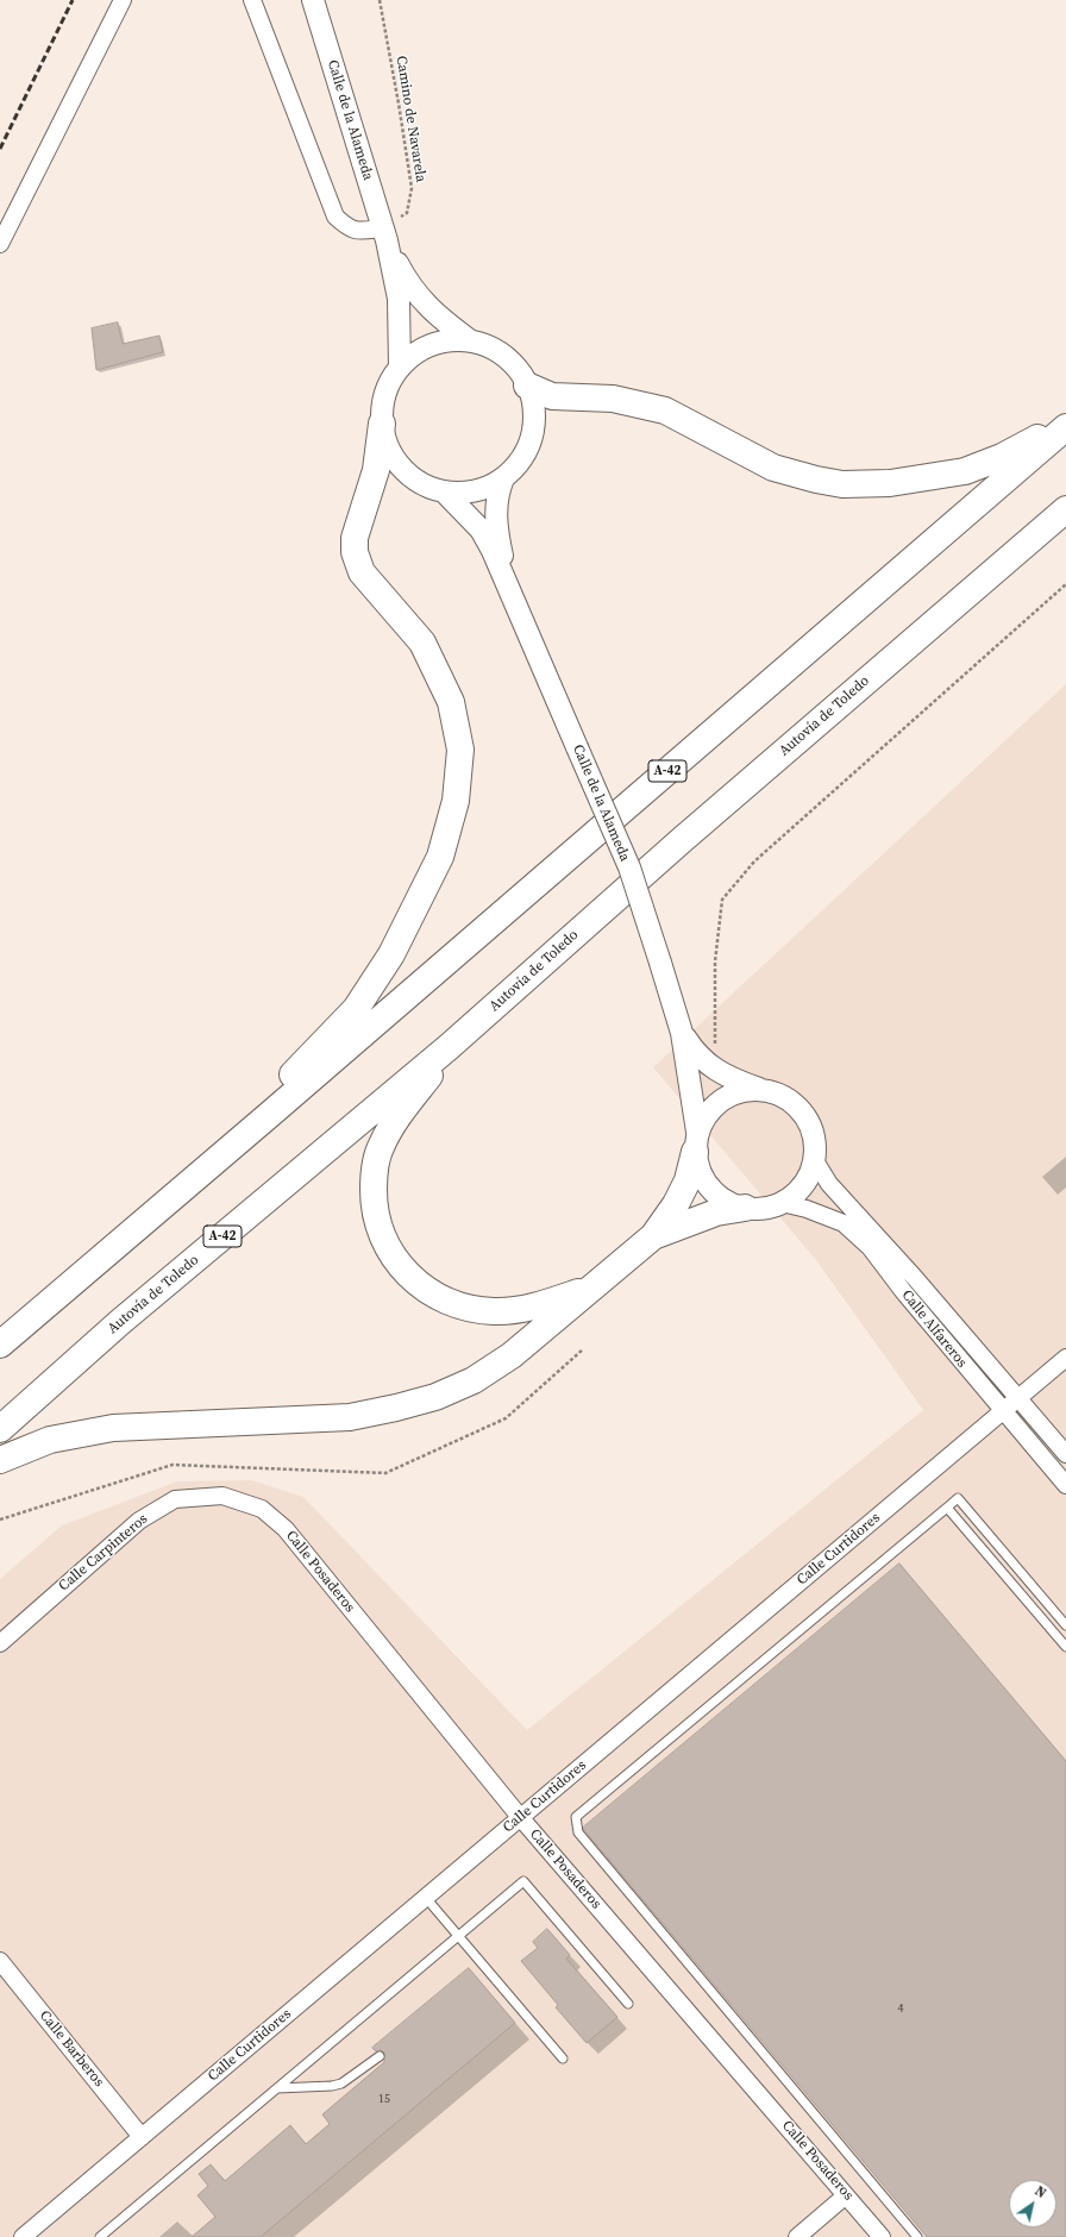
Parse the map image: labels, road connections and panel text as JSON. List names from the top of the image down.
{
  "streets": {
    "highway": ["Autovía de Toledo", "A-42"],
    "street": [
      "Calle de la Alameda",
      "Calle Alfareros",
      "Calle Curtidores",
      "Calle Carpinteros",
      "Calle Posaderos",
      "Calle Barberos"
    ],
    "path": ["Camino de Navarela"]
  },
  "crossings": [
    ["Camino de Navarela", "Calle de la Alameda"],
    ["Calle de la Alameda", "Calle Alfareros"],
    ["Calle Alfareros", "Calle Curtidores"],
    ["Calle Curtidores", "Calle Posaderos"],
    ["Calle Curtidores", "Calle Barberos"],
    ["Calle Carpinteros", "Calle Posaderos"]
  ],
  "house_numbers": ["4", "15"],
  "north": "top right"
}
